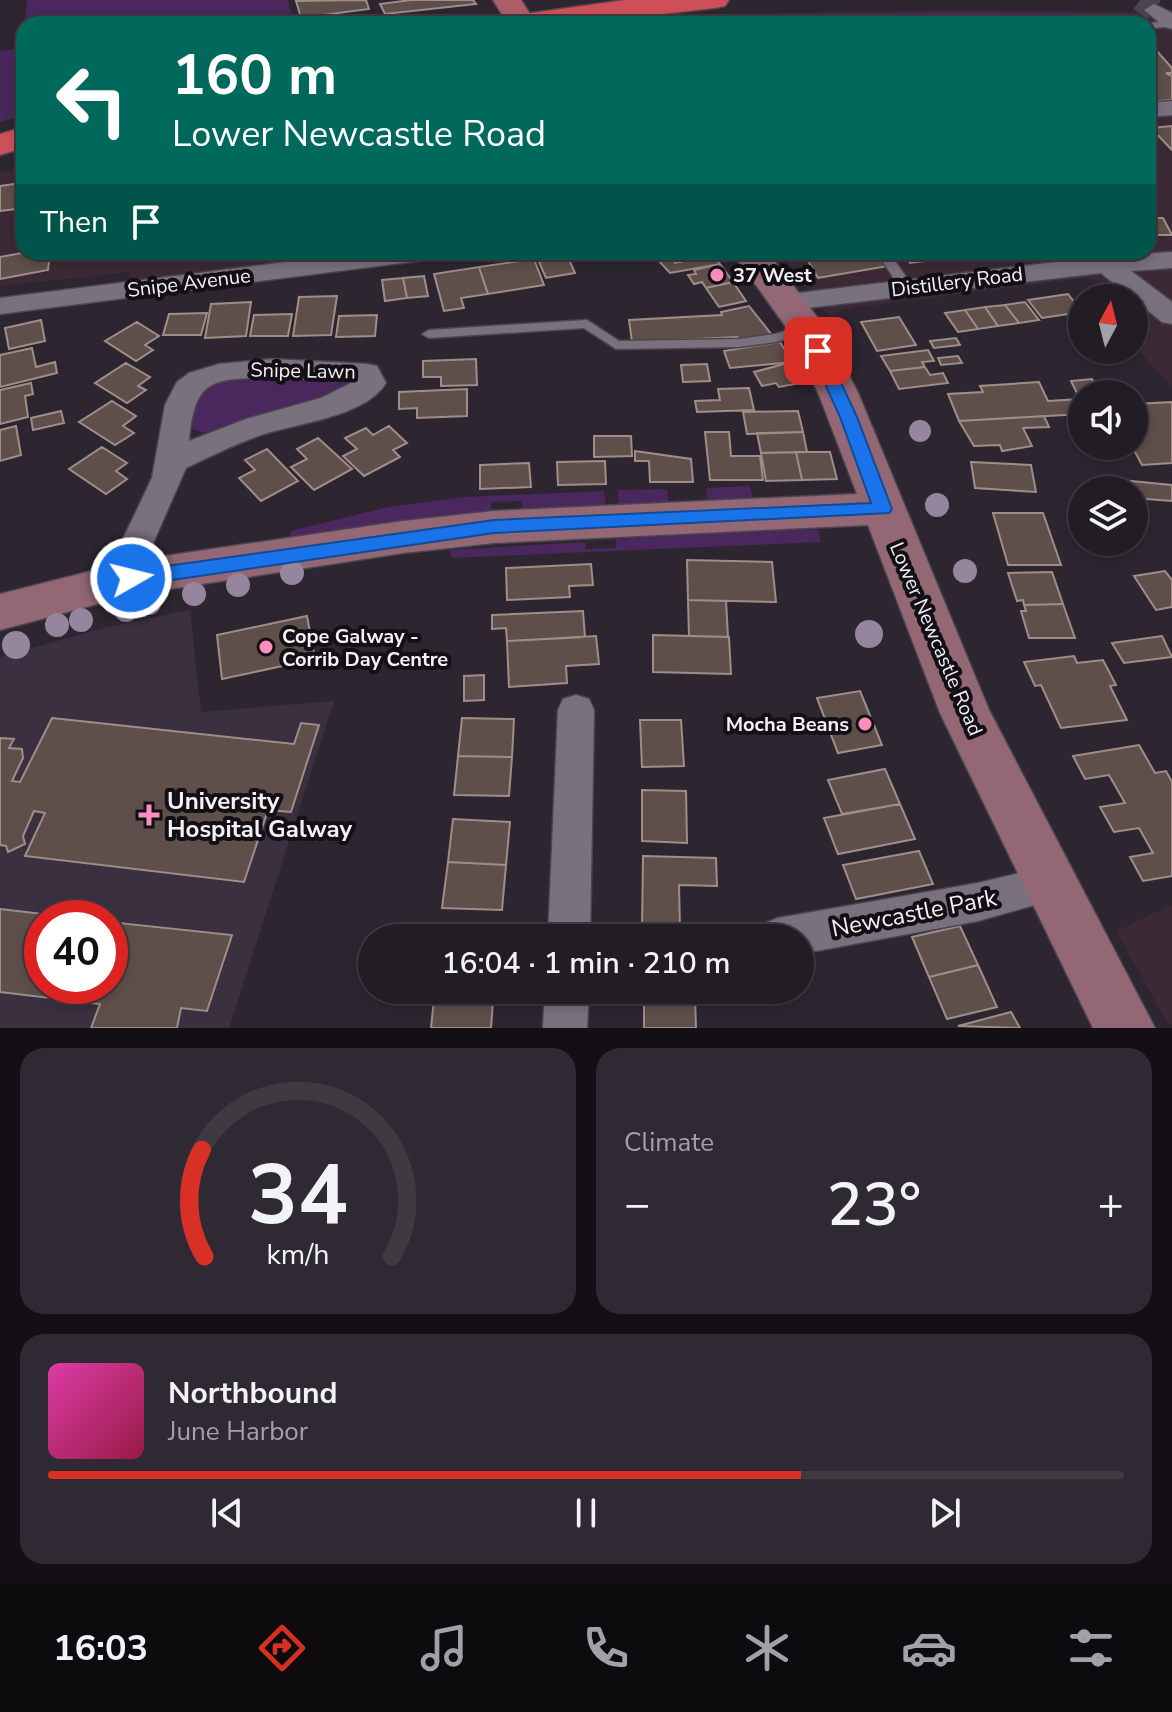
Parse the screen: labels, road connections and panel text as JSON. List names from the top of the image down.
{
  "streets": {
    "main road": ["Lower Newcastle Road"],
    "street": [
      "Distillery Road",
      "Snipe Avenue",
      "Snipe Lawn",
      "Newcastle Park"
    ]
  },
  "crossings": [
    ["Distillery Road", "Lower Newcastle Road"],
    ["Lower Newcastle Road", "Newcastle Park"]
  ],
  "places": {
    "other": ["37 West", "Cope Galway - Corrib Day Centre", "Mocha Beans"],
    "health": ["University Hospital Galway"]
  },
  "north": "top",
  "page": {
    "turn": ["160 m", "Lower Newcastle Road"],
    "then": "Then",
    "limit": "40",
    "trip": "16:04 · 1 min · 210 m",
    "tile": "Climate",
    "heat": ["−", "23°", "+"],
    "song": ["Northbound", "June Harbor"],
    "tabs": "16:03",
    "gauge": ["34", "km/h"]
  }
}
